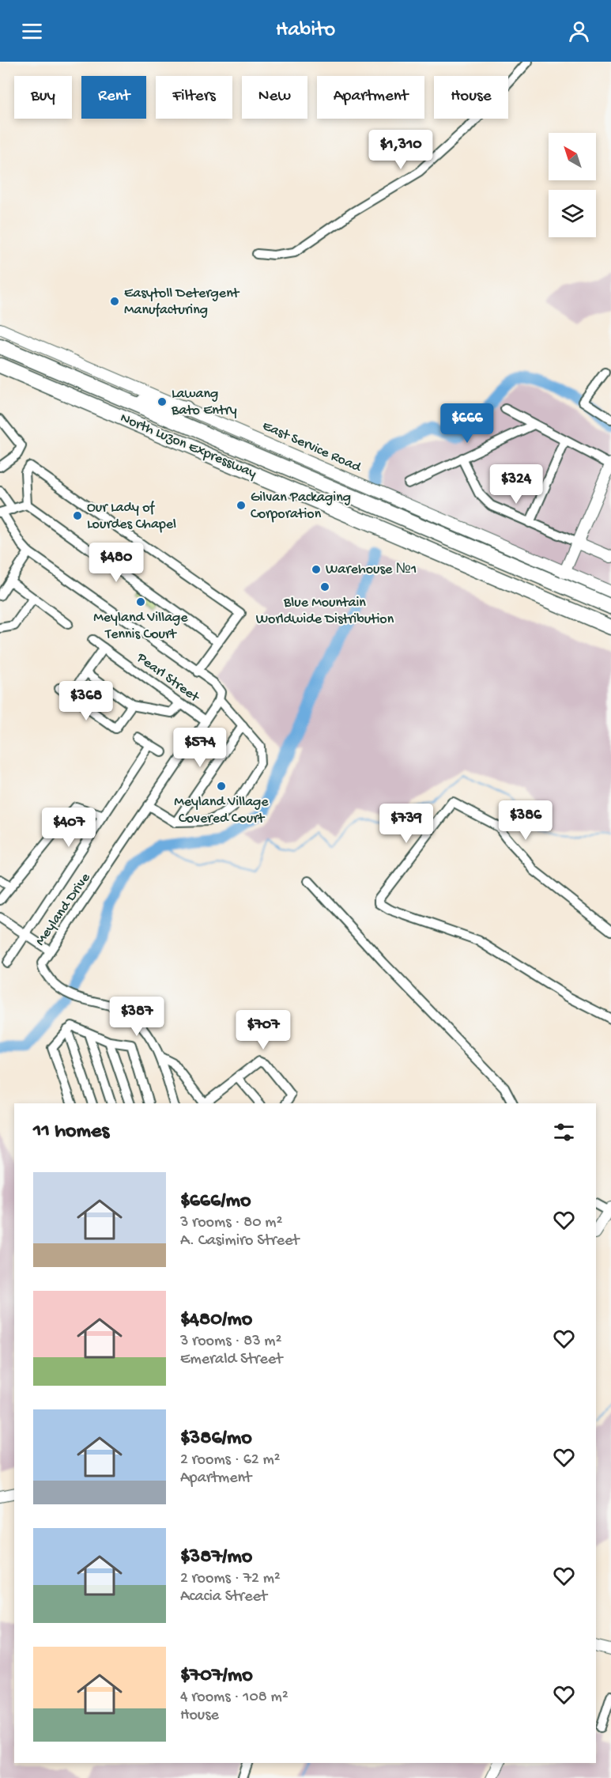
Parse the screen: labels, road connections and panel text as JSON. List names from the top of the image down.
{
  "streets": {
    "highway": ["North Luzon Expressway"],
    "street": ["East Service Road", "Pearl Street", "Meyland Drive"]
  },
  "crossings": [
    ["Pearl Street", "Meyland Drive"]
  ],
  "places": [
    "Easytoll Detergent Manufacturing",
    "Lawang Bato Entry",
    "Gilvan Packaging Corporation",
    "Our Lady of Lourdes Chapel",
    "Warehouse №1",
    "Blue Mountain Worldwide Distribution",
    "Meyland Village Tennis Court",
    "Meyland Village Covered Court"
  ],
  "north": "top left",
  "page": {
    "header": "Habito",
    "chip": [
      "Buy",
      "Rent",
      "Filters",
      "New",
      "Apartment",
      "House"
    ],
    "price": [
      "$1,310",
      "$666",
      "$324",
      "$480",
      "$368",
      "$574",
      "$386",
      "$739",
      "$407",
      "$387",
      "$707"
    ],
    "heading": "11 homes",
    "list": [
      {
        "name": "$666/mo",
        "note": "3 rooms · 80 m² · A. Casimiro Street"
      },
      {
        "name": "$480/mo",
        "note": "3 rooms · 83 m² · Emerald Street"
      },
      {
        "name": "$386/mo",
        "note": "2 rooms · 62 m² · Apartment"
      },
      {
        "name": "$387/mo",
        "note": "2 rooms · 72 m² · Acacia Street"
      },
      {
        "name": "$707/mo",
        "note": "4 rooms · 108 m² · House"
      }
    ]
  }
}
